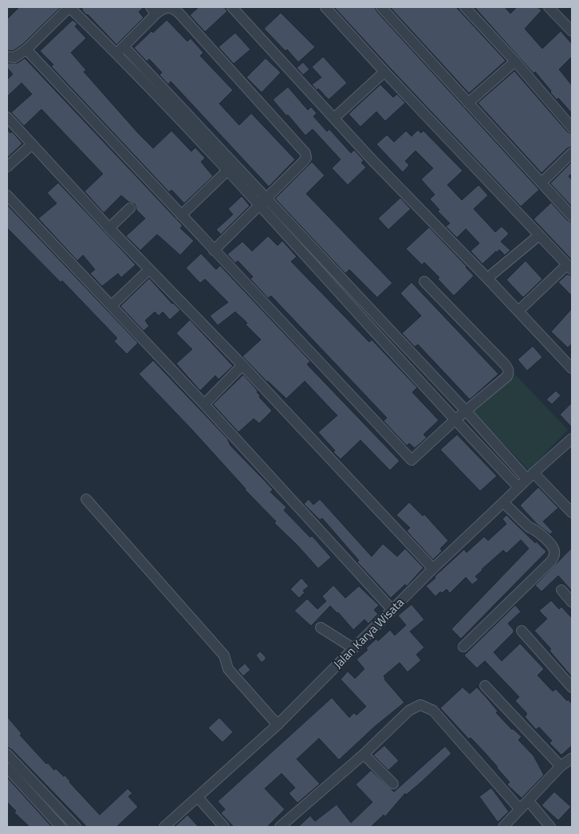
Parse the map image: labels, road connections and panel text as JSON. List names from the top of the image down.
{
  "streets": {
    "street": ["Jalan Karya Wisata"]
  }
}
